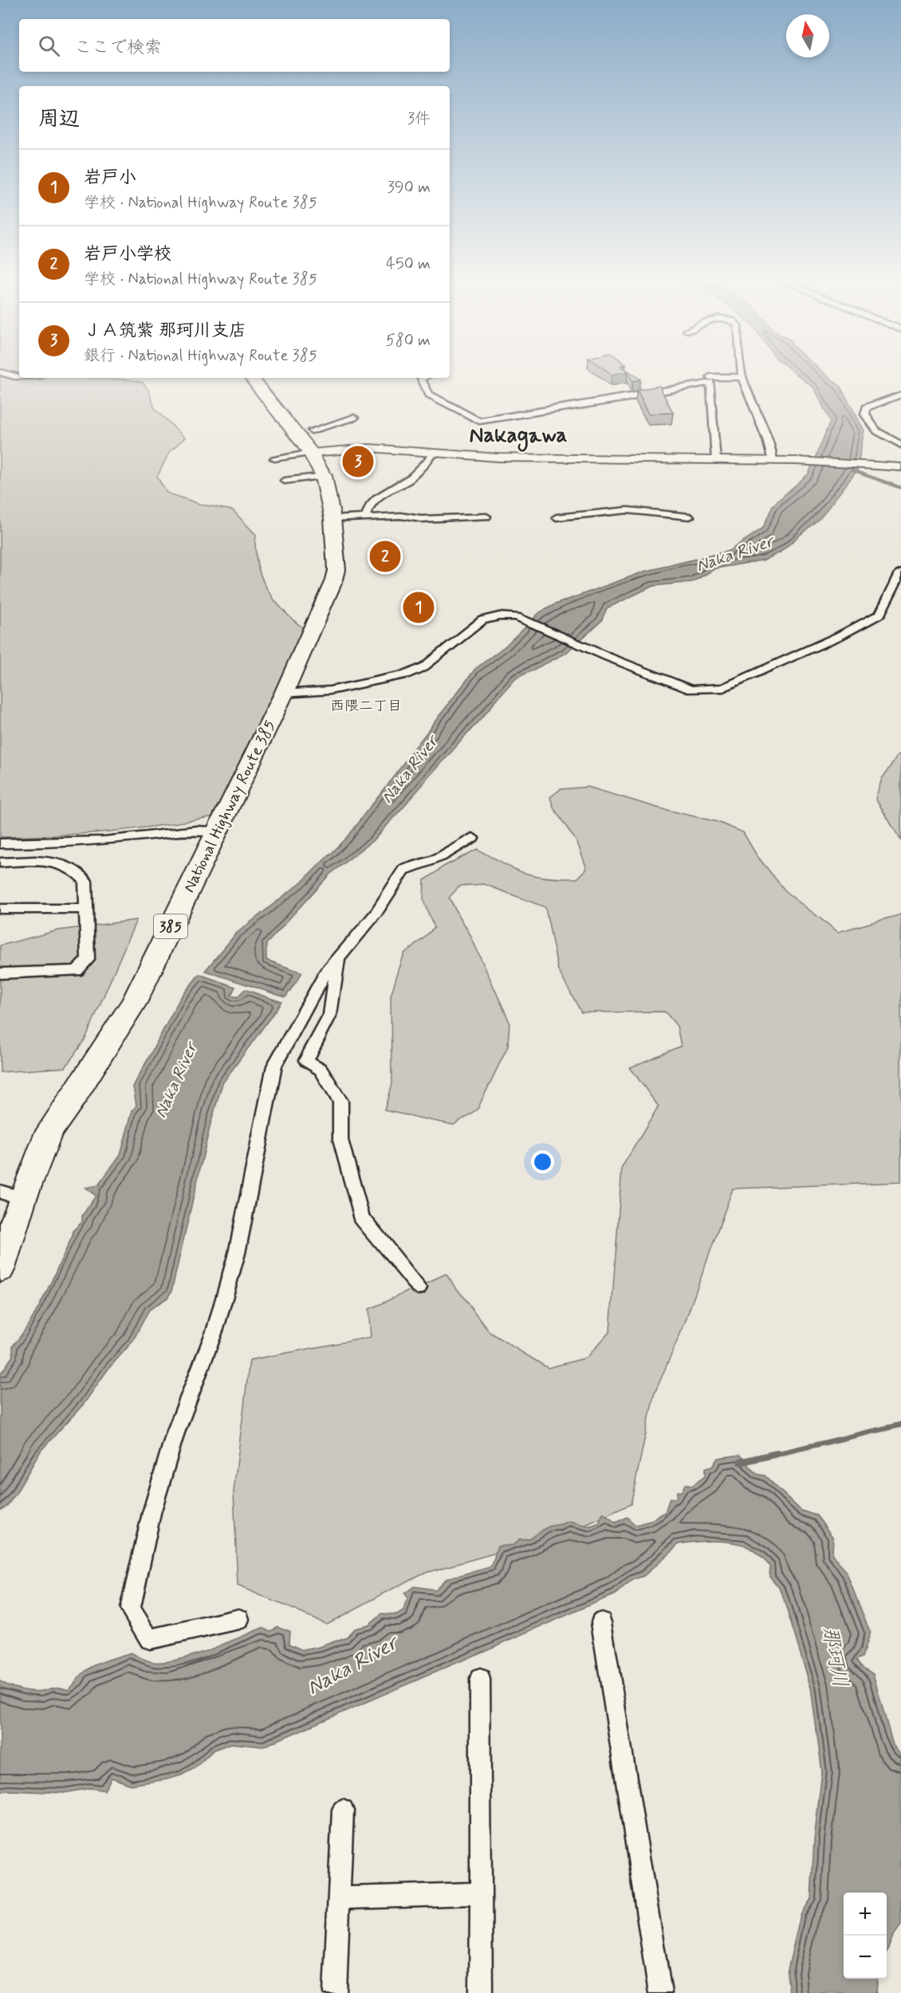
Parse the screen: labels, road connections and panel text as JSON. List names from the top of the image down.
{
  "streets": {
    "highway": ["National Highway Route 385", "385"]
  },
  "districts": ["Nakagawa", "西隈二丁目"],
  "water": ["Naka River", "那珂川"],
  "north": "top",
  "page": {
    "search": "ここで検索",
    "heading": ["周辺", "3件"],
    "list": [
      {
        "mark": "1",
        "name": "岩戸小",
        "note": "学校 · National Highway Route 385",
        "value": "390 m"
      },
      {
        "mark": "2",
        "name": "岩戸小学校",
        "note": "学校 · National Highway Route 385",
        "value": "450 m"
      },
      {
        "mark": "3",
        "name": "ＪＡ筑紫 那珂川支店",
        "note": "銀行 · National Highway Route 385",
        "value": "580 m"
      }
    ],
    "pins": ["3", "2", "1"],
    "map_buttons": ["+", "−"]
  }
}
